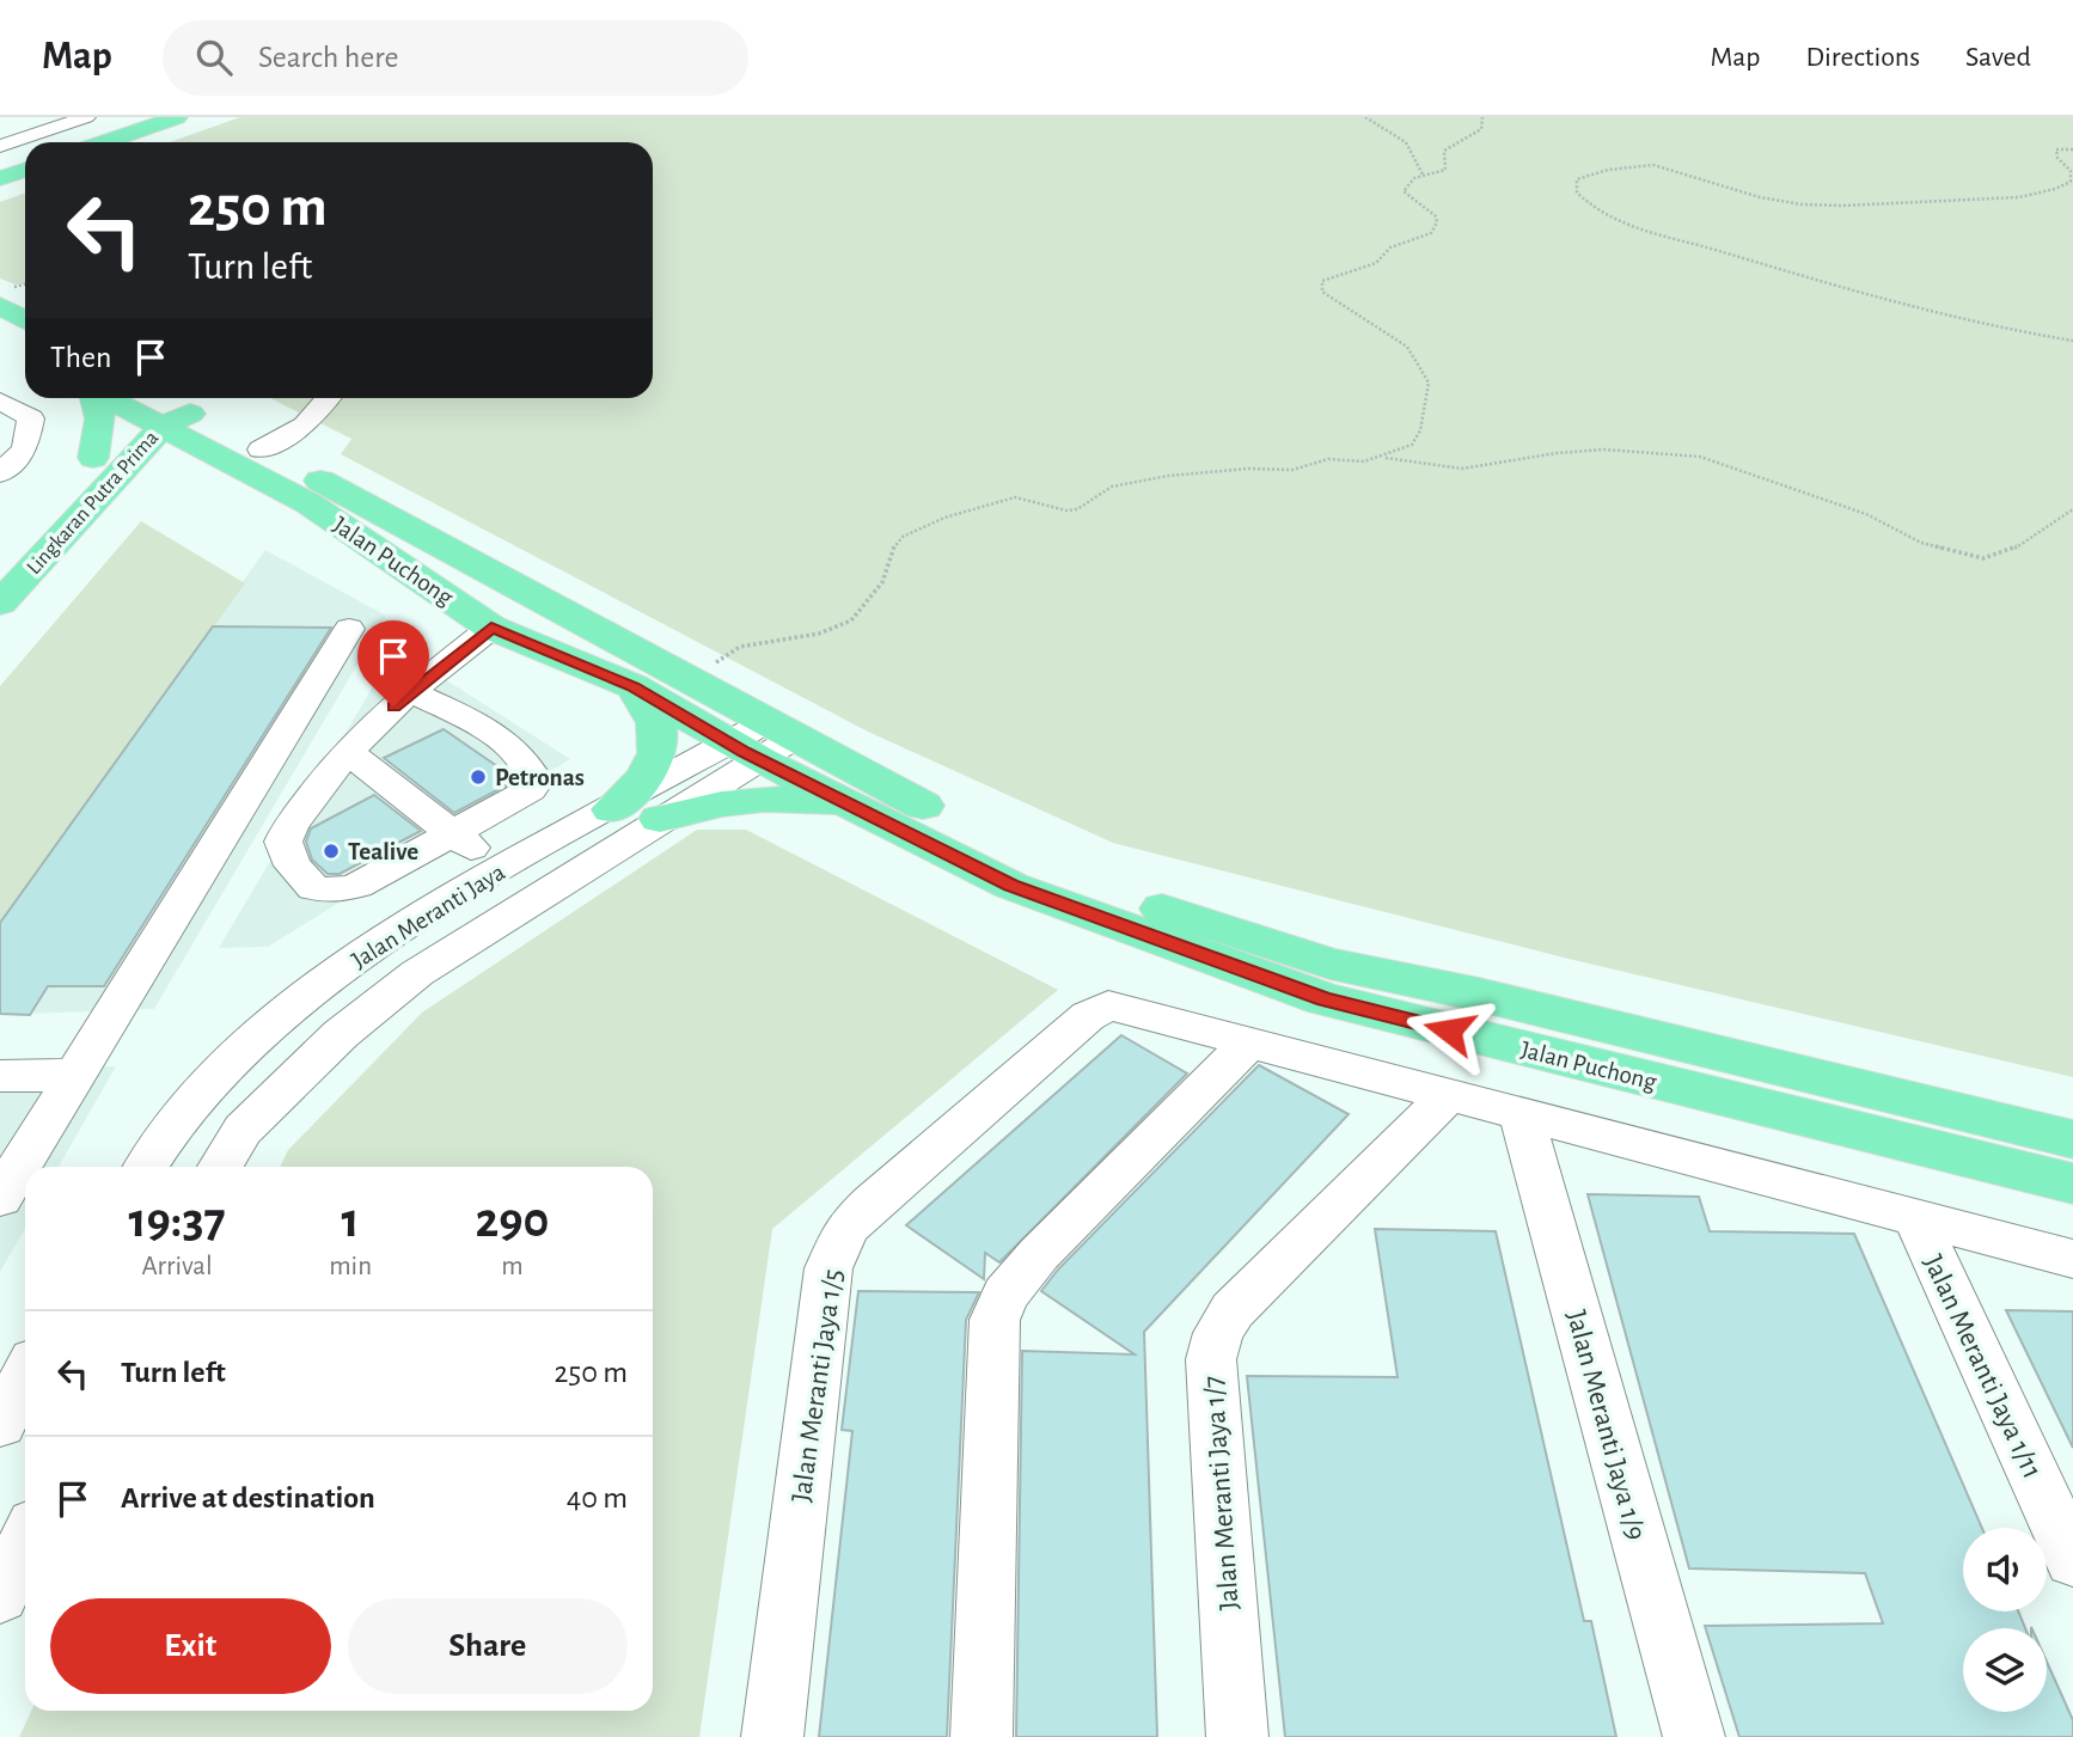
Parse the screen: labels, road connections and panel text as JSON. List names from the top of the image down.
{
  "streets": {
    "main road": ["Lingkaran Putra Prima", "Jalan Puchong"],
    "street": [
      "Jalan Meranti Jaya",
      "Jalan Meranti Jaya 1/11",
      "Jalan Meranti Jaya 1/5",
      "Jalan Meranti Jaya 1/9",
      "Jalan Meranti Jaya 1/7"
    ]
  },
  "crossings": [
    ["Lingkaran Putra Prima", "Jalan Puchong"],
    ["Jalan Puchong", "Jalan Meranti Jaya"]
  ],
  "places": ["Petronas", "Tealive"],
  "page": {
    "header": "Map",
    "search": "Search here",
    "nav": ["Map", "Directions", "Saved"],
    "turn": ["250 m", "Turn left"],
    "then": "Then",
    "eta": [
      "19:37",
      "Arrival",
      "1",
      "min",
      "290",
      "m"
    ],
    "list": [
      {
        "name": "Turn left",
        "value": "250 m"
      },
      {
        "name": "Arrive at destination",
        "value": "40 m"
      }
    ],
    "buttons": ["Exit", "Share"]
  }
}
